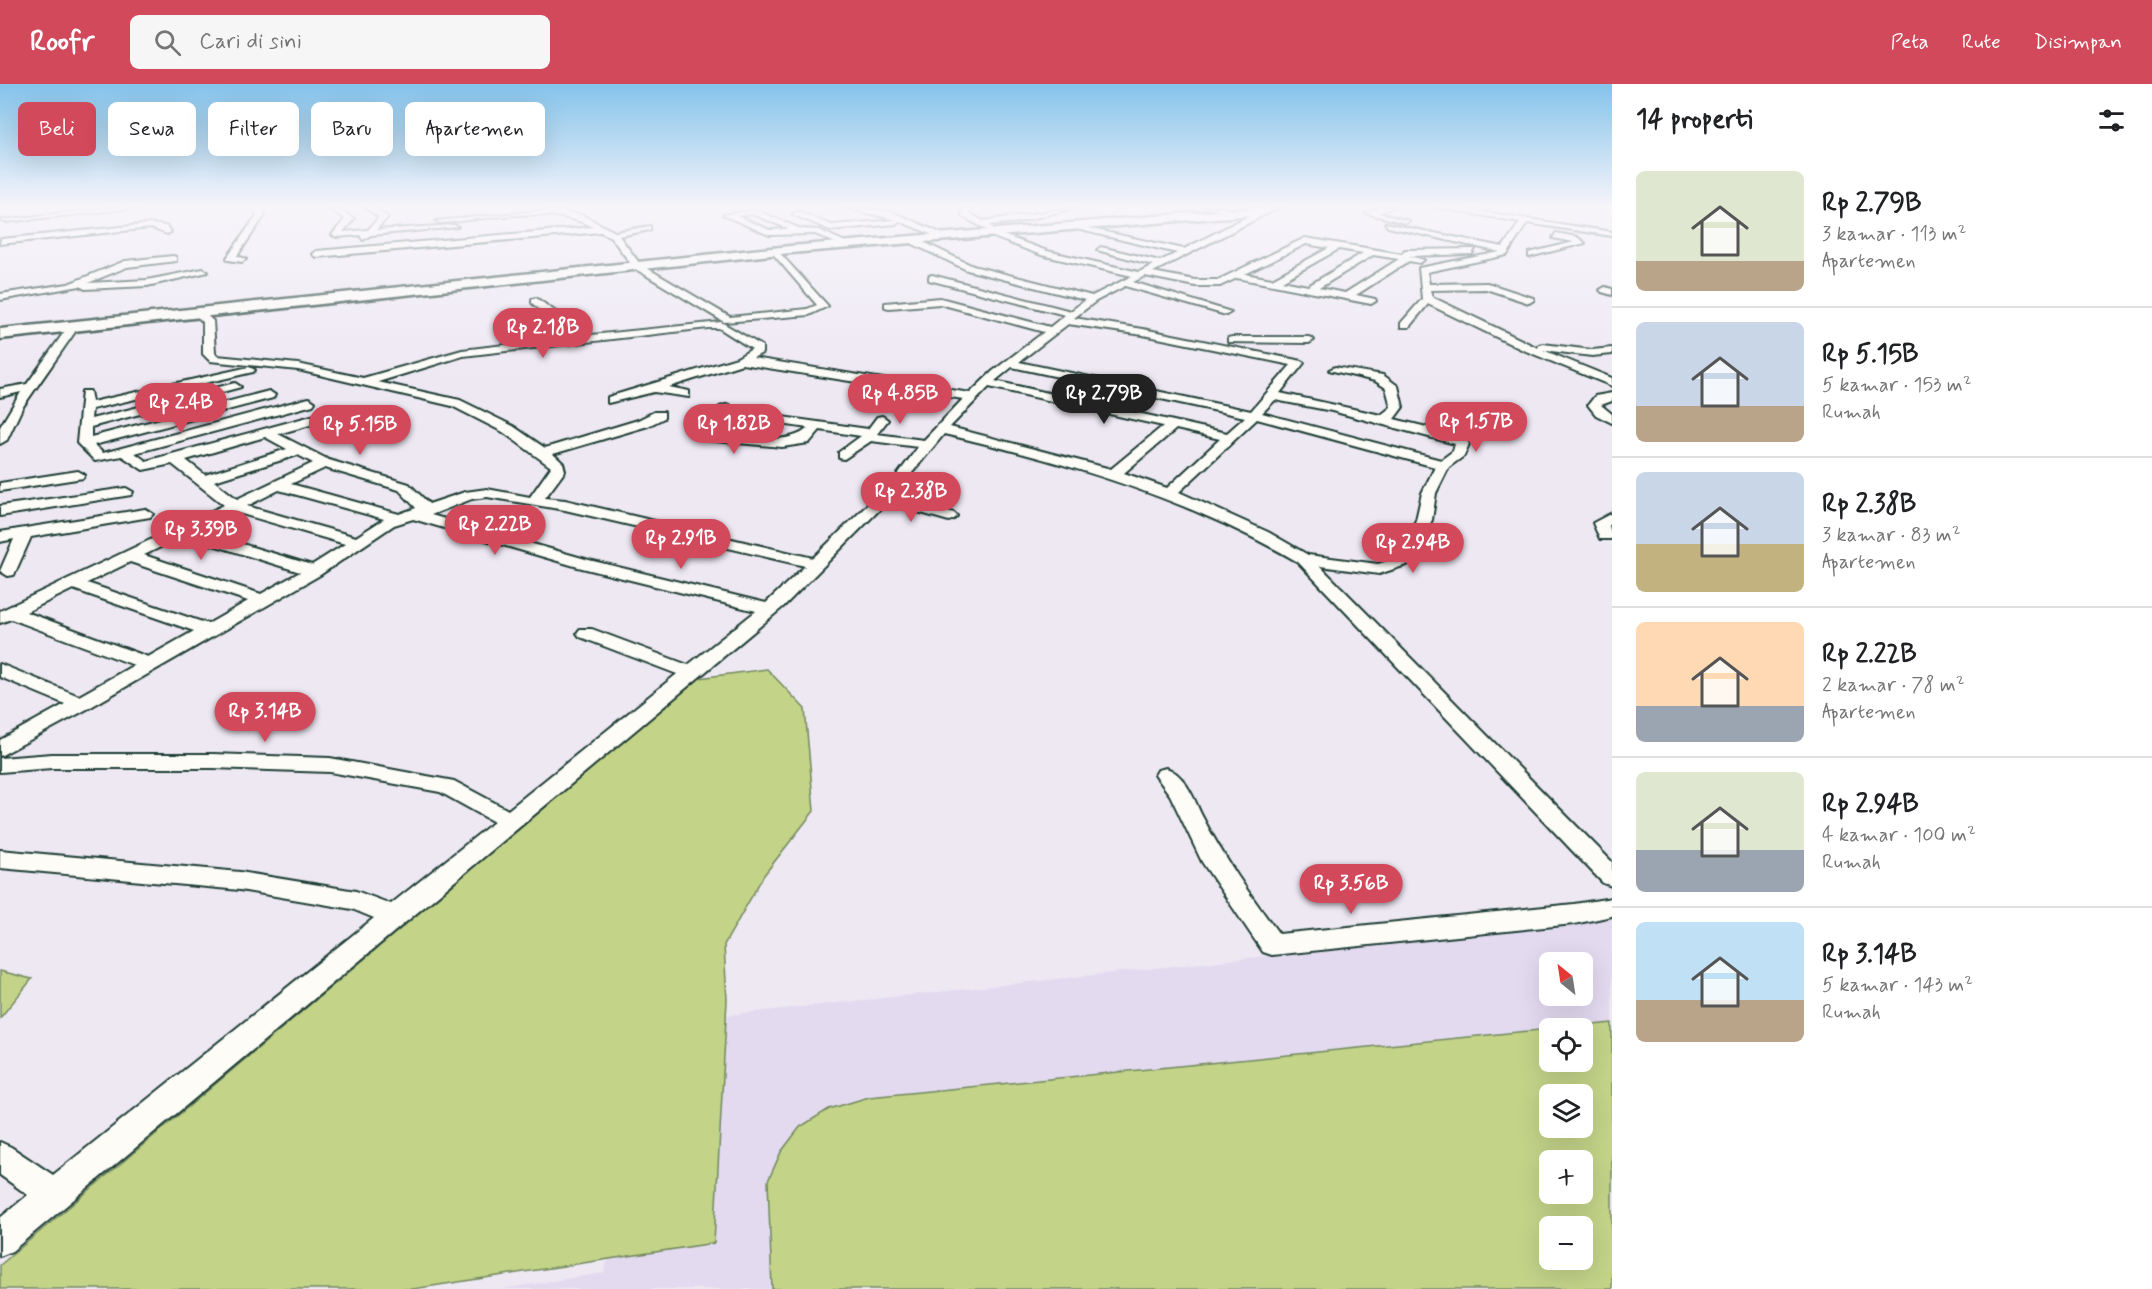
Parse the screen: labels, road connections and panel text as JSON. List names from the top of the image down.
{
  "north": "top left",
  "page": {
    "header": "Roofr",
    "search": "Cari di sini",
    "nav": ["Peta", "Rute", "Disimpan"],
    "heading": "14 properti",
    "chip": [
      "Beli",
      "Sewa",
      "Filter",
      "Baru",
      "Apartemen"
    ],
    "list": [
      {
        "name": "Rp 2.79B",
        "note": "3 kamar · 113 m² · Apartemen"
      },
      {
        "name": "Rp 5.15B",
        "note": "5 kamar · 153 m² · Rumah"
      },
      {
        "name": "Rp 2.38B",
        "note": "3 kamar · 83 m² · Apartemen"
      },
      {
        "name": "Rp 2.22B",
        "note": "2 kamar · 78 m² · Apartemen"
      },
      {
        "name": "Rp 2.94B",
        "note": "4 kamar · 100 m² · Rumah"
      },
      {
        "name": "Rp 3.14B",
        "note": "5 kamar · 143 m² · Rumah"
      }
    ],
    "price": [
      "Rp 2.18B",
      "Rp 4.85B",
      "Rp 2.79B",
      "Rp 2.4B",
      "Rp 1.57B",
      "Rp 1.82B",
      "Rp 5.15B",
      "Rp 2.38B",
      "Rp 2.22B",
      "Rp 3.39B",
      "Rp 2.91B",
      "Rp 2.94B",
      "Rp 3.14B",
      "Rp 3.56B"
    ],
    "map_buttons": ["+", "−"]
  }
}
